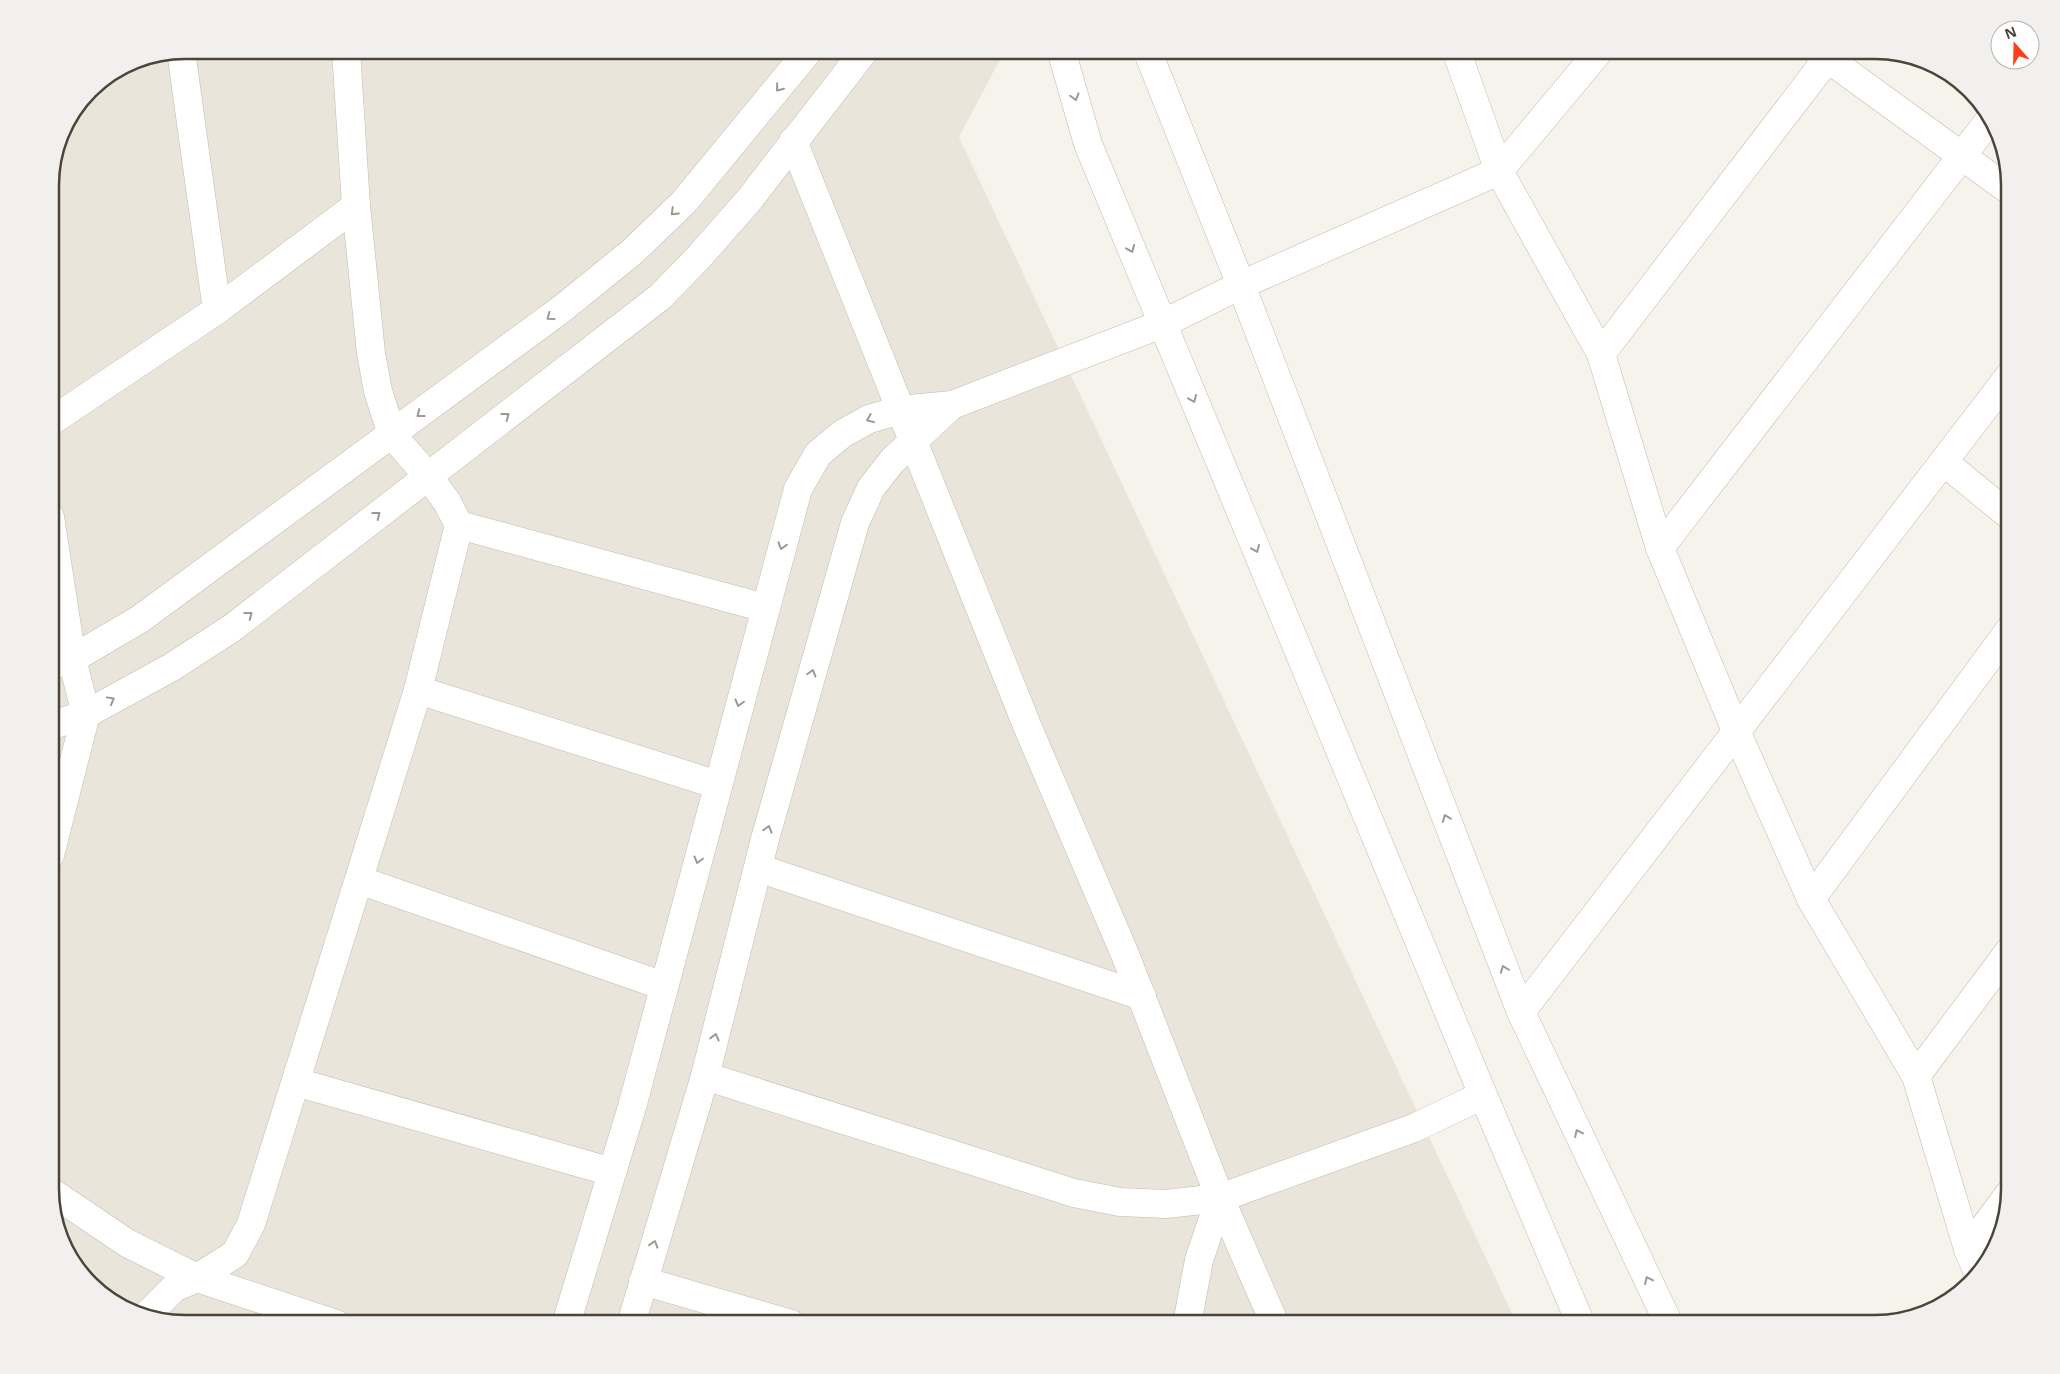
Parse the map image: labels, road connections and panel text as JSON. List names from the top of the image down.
{
  "north": "top"
}
